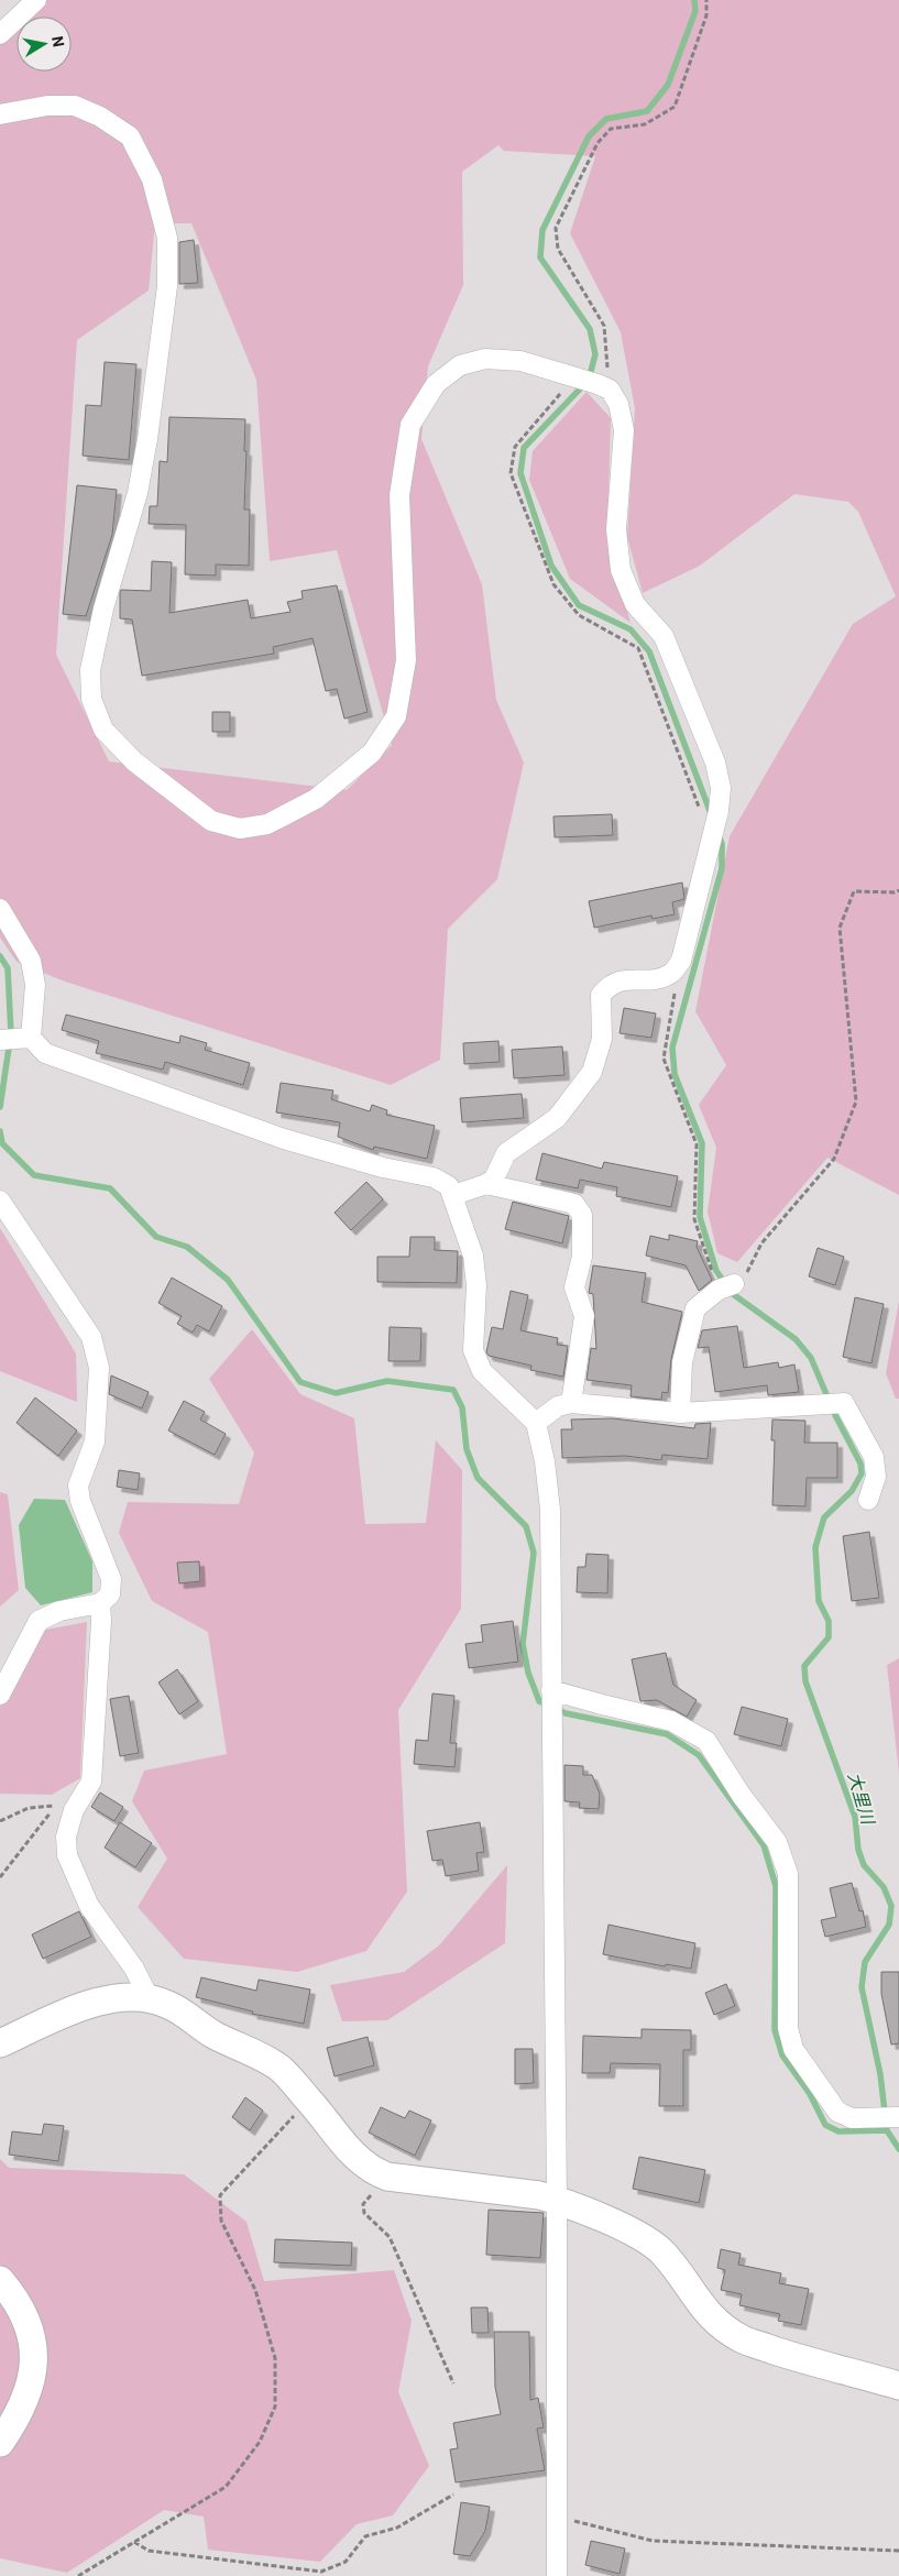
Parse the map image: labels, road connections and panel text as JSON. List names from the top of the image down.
{
  "water": ["大里川"],
  "north": "right"
}
